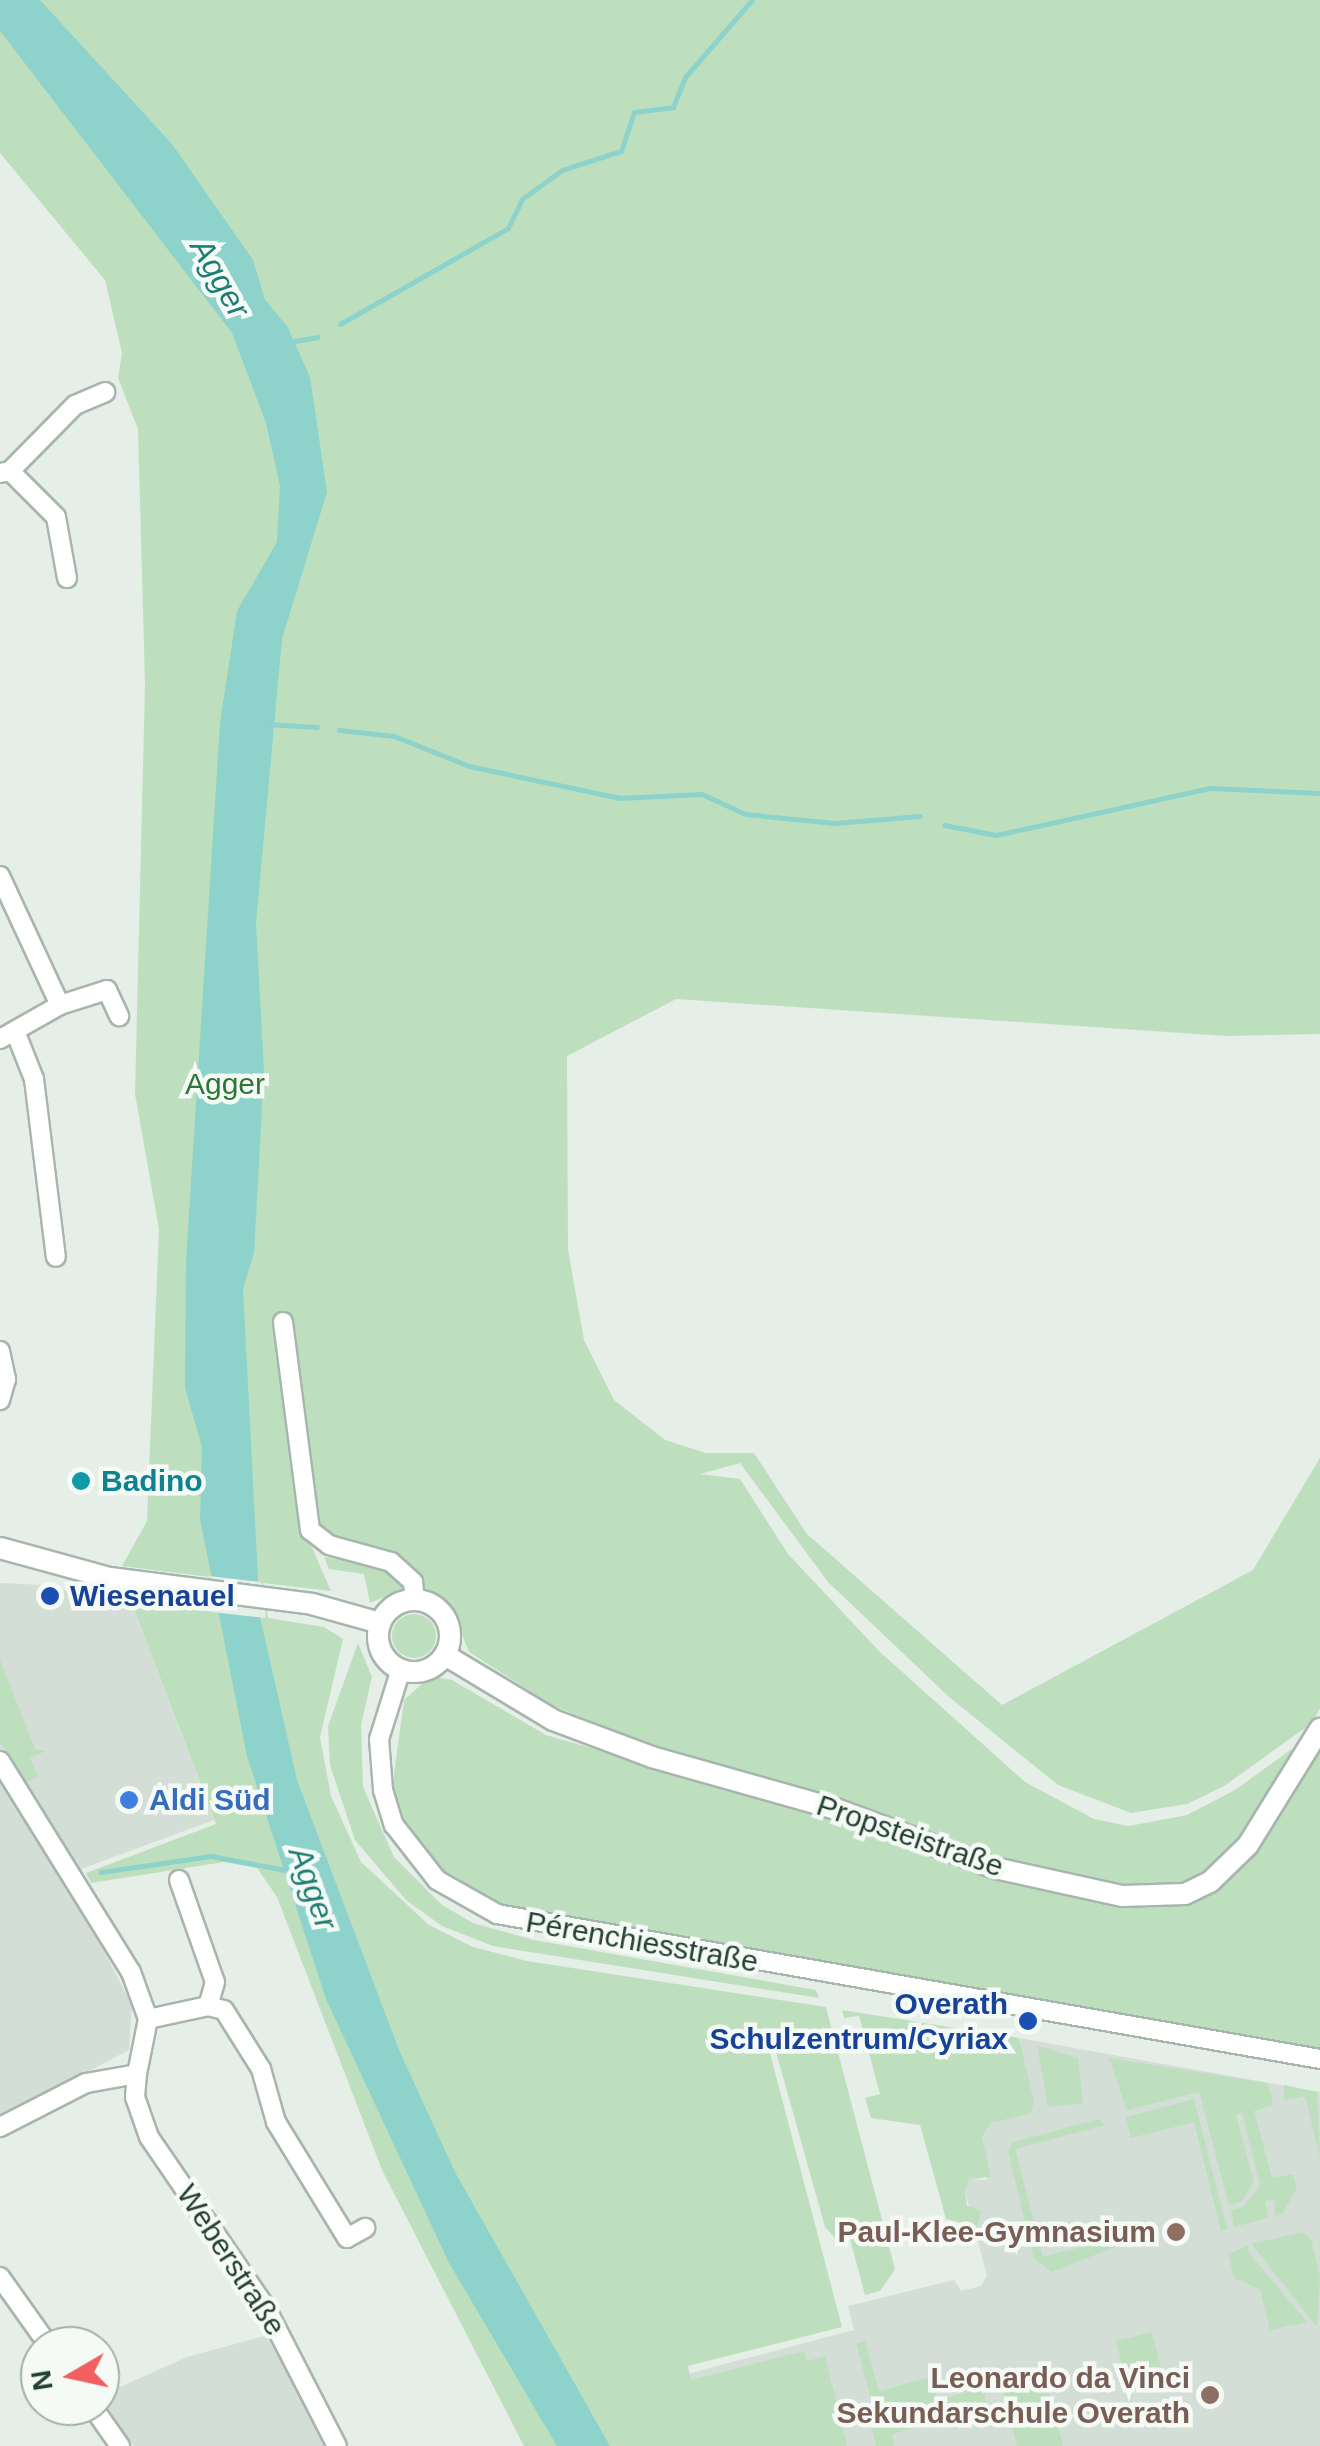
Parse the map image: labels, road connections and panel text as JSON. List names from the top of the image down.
{
  "streets": {
    "street": ["Propsteistraße", "Pérenchiesstraße", "Weberstraße"]
  },
  "crossings": [
    ["Propsteistraße", "Pérenchiesstraße"]
  ],
  "water": ["Agger"],
  "parks": ["Agger"],
  "places": [
    "Badino",
    "Wiesenauel",
    "Aldi Süd",
    "Overath Schulzentrum/Cyriax",
    "Paul-Klee-Gymnasium",
    "Leonardo da Vinci Sekundarschule Overath"
  ],
  "north": "left"
}
